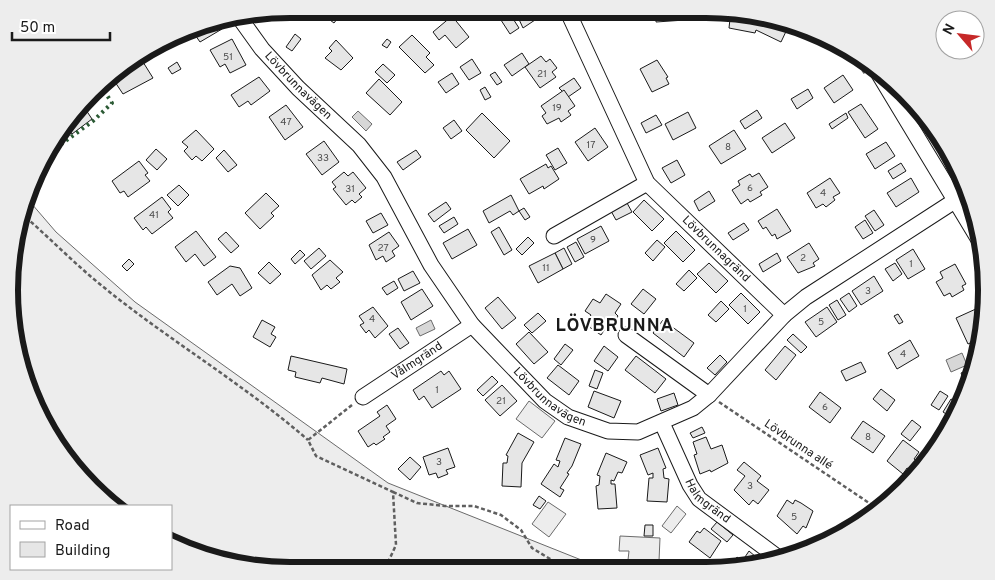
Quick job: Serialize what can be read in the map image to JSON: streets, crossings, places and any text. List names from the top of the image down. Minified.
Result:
{"streets":{"street":["Lövbrunnavägen","Lövbrunnagränd","Vålmgränd","Halmgränd"],"path":["Lövbrunna allé"]},"crossings":[["Lövbrunnavägen","Lövbrunnagränd"],["Lövbrunnavägen","Vålmgränd"],["Lövbrunnavägen","Lövbrunna allé"],["Lövbrunnavägen","Halmgränd"]],"districts":["LÖVBRUNNA"],"house_numbers":["51","21","19","47","17","8","33","6","31","4","41","9","27","2","1","11","3","1","4","5","4","1","21","6","8","3","3","5"],"legend":["Road","Building"],"scale_bar":"50 m","north":"top left"}
